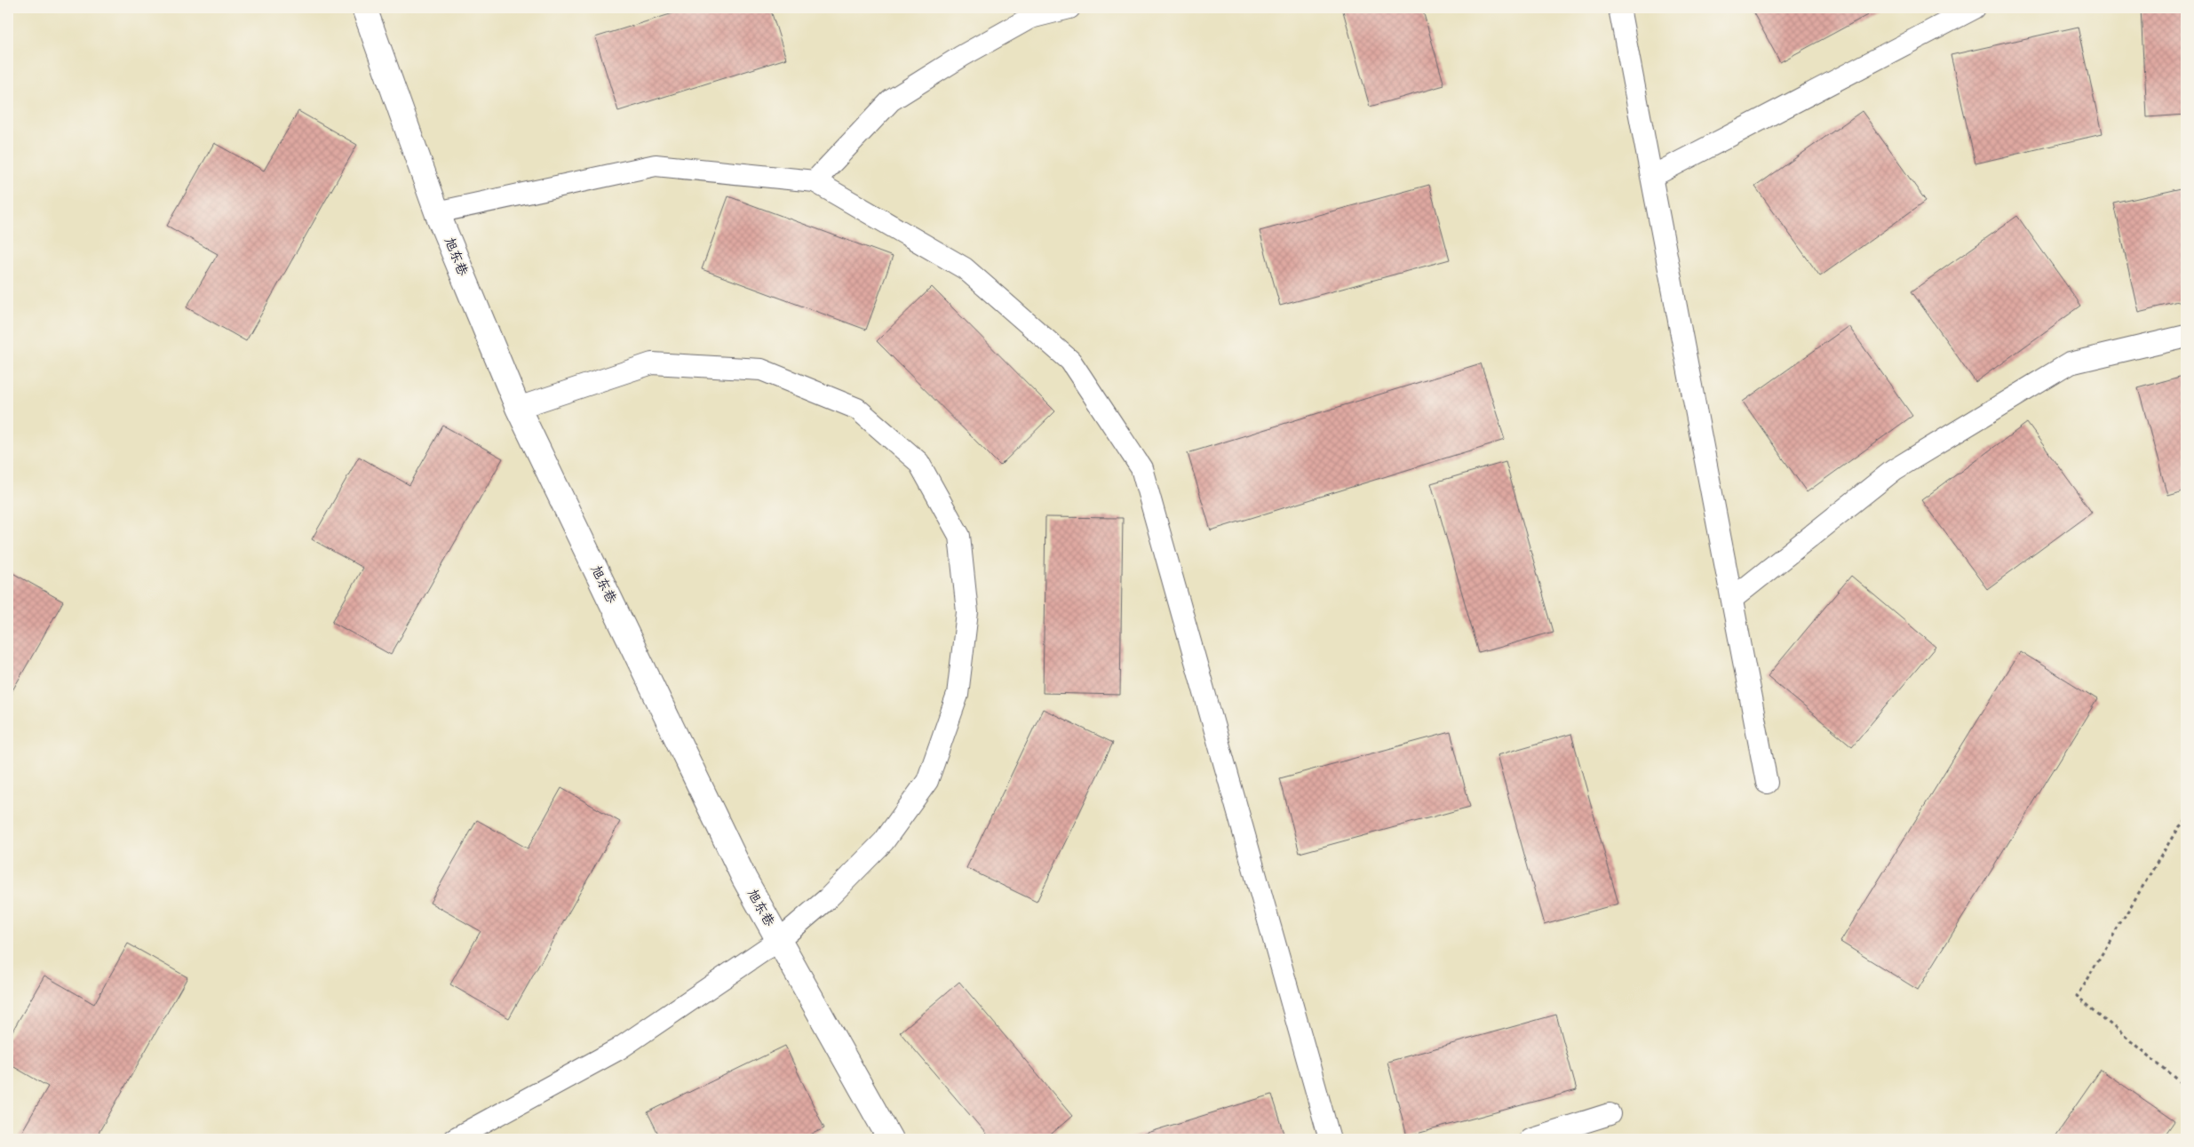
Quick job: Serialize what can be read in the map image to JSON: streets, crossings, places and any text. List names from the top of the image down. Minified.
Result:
{"streets":{"street":["旭东巷"]}}
